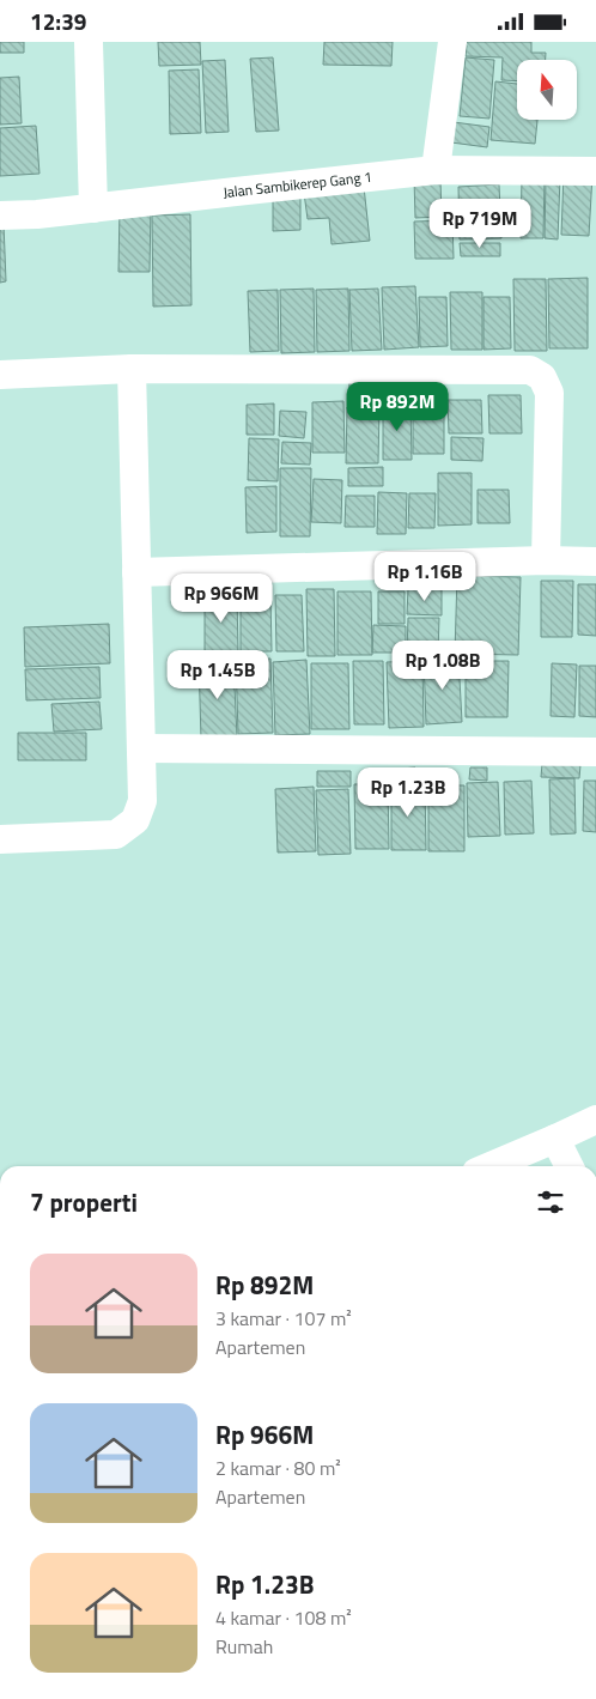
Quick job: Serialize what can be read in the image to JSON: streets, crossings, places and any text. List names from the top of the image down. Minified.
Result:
{"streets":{"street":["Jalan Sambikerep Gang 1"]},"north":"top","page":{"status":"12:39","price":["Rp 719M","Rp 892M","Rp 1.16B","Rp 966M","Rp 1.08B","Rp 1.45B","Rp 1.23B"],"heading":"7 properti","list":[{"name":"Rp 892M","note":"3 kamar · 107 m² · Apartemen"},{"name":"Rp 966M","note":"2 kamar · 80 m² · Apartemen"},{"name":"Rp 1.23B","note":"4 kamar · 108 m² · Rumah"}]}}
